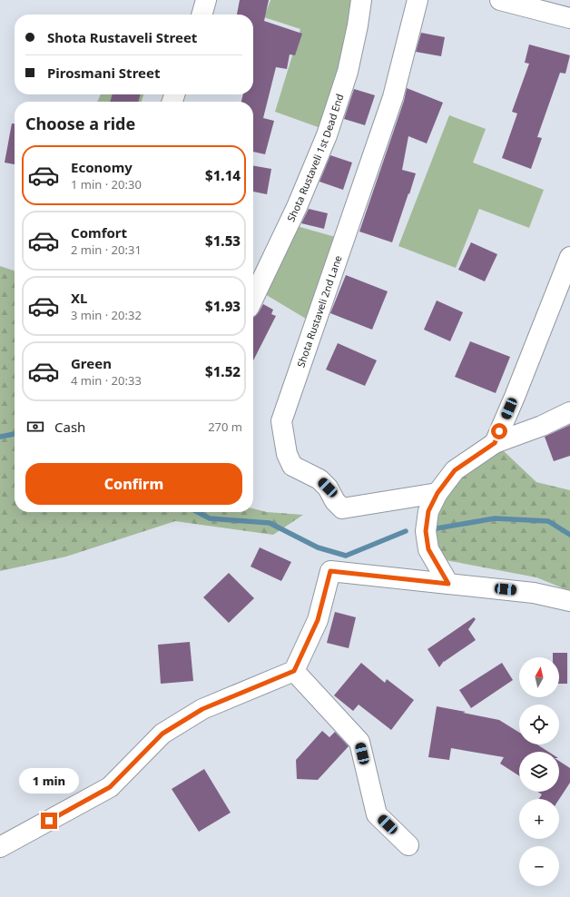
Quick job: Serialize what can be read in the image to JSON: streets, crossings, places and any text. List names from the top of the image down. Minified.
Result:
{"streets":{"street":["Shota Rustaveli 1st Dead End","Shota Rustaveli 2nd Lane"]},"north":"top","page":{"banner":["Shota Rustaveli Street","Pirosmani Street"],"heading":"Choose a ride","list":[{"name":"Economy","note":"1 min · 20:30","value":"$1.14"},{"name":"Comfort","note":"2 min · 20:31","value":"$1.53"},{"name":"XL","note":"3 min · 20:32","value":"$1.93"},{"name":"Green","note":"4 min · 20:33","value":"$1.52"}],"pay":["Cash","270 m"],"buttons":"Confirm","map_buttons":["+","−"],"bubble":"1 min"}}
